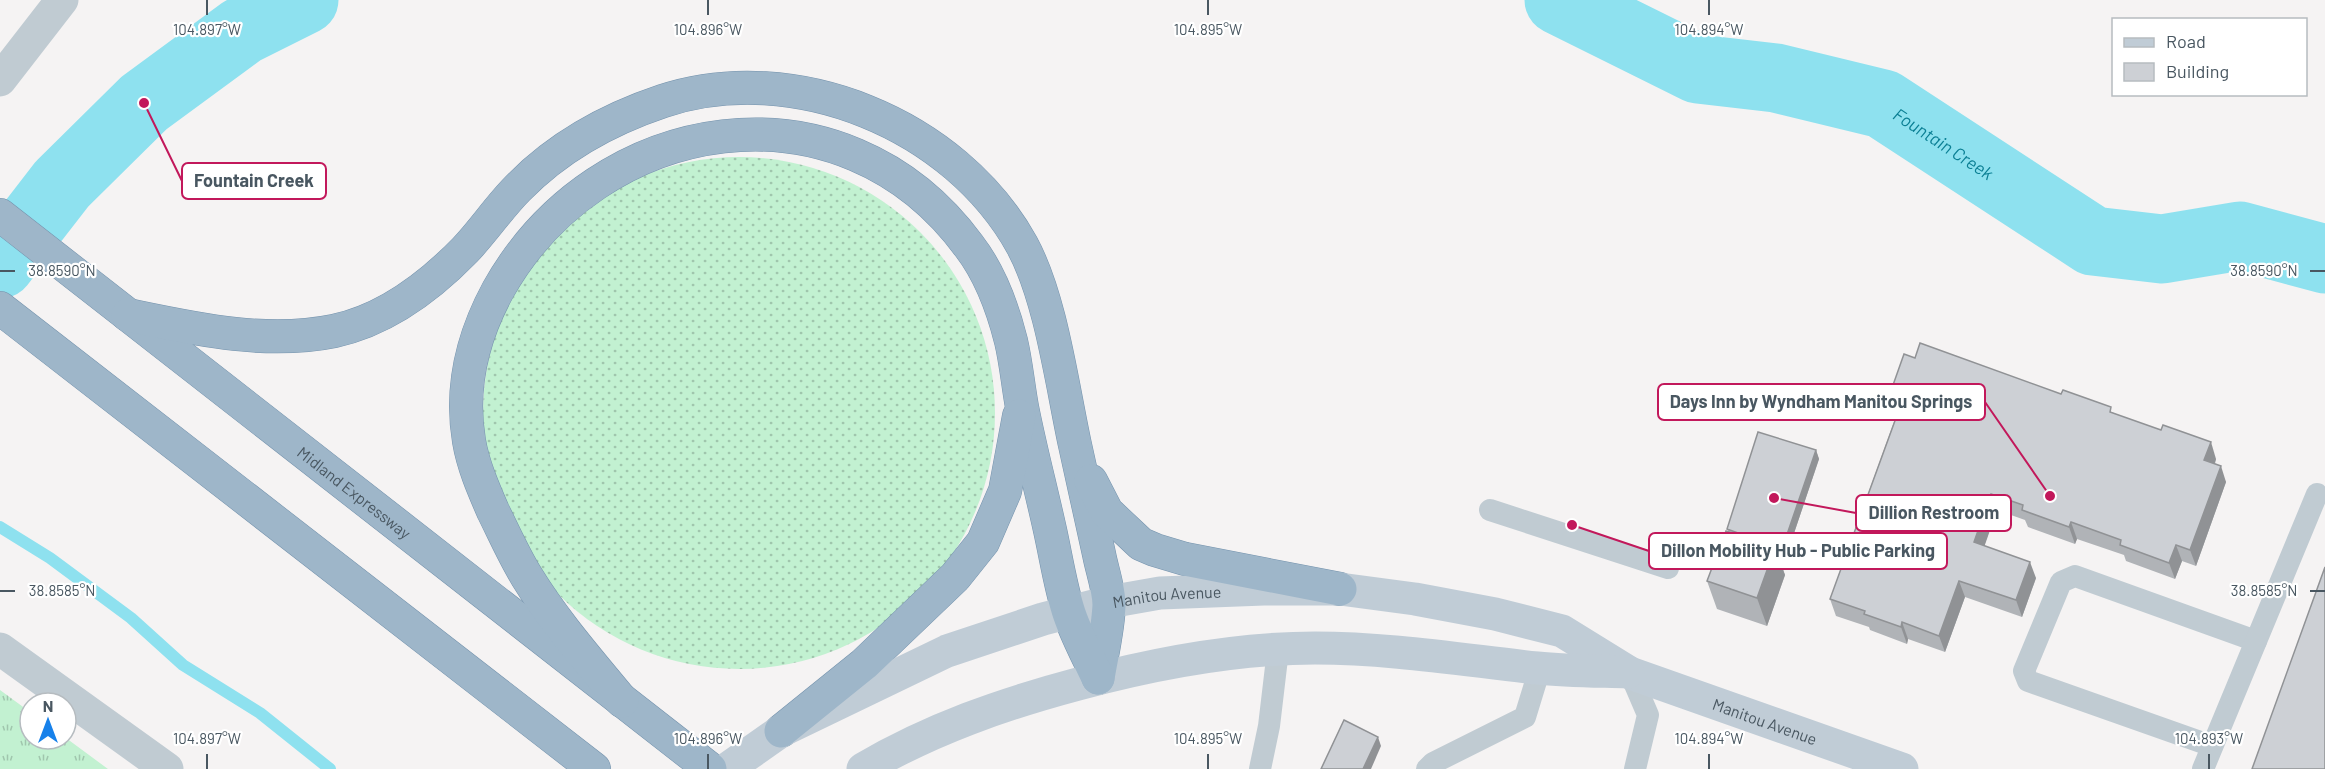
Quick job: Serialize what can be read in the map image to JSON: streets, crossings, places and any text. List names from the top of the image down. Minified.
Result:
{"streets":{"highway":["Midland Expressway"],"main road":["Manitou Avenue"]},"water":["Fountain Creek"],"places":["Fountain Creek","Days Inn by Wyndham Manitou Springs","Dillion Restroom","Dillon Mobility Hub - Public Parking"],"legend":["Road","Building"],"north":"top","coordinates":["104.897°W","104.896°W","104.895°W","104.894°W","38.8590°N","38.8585°N","104.893°W"]}
